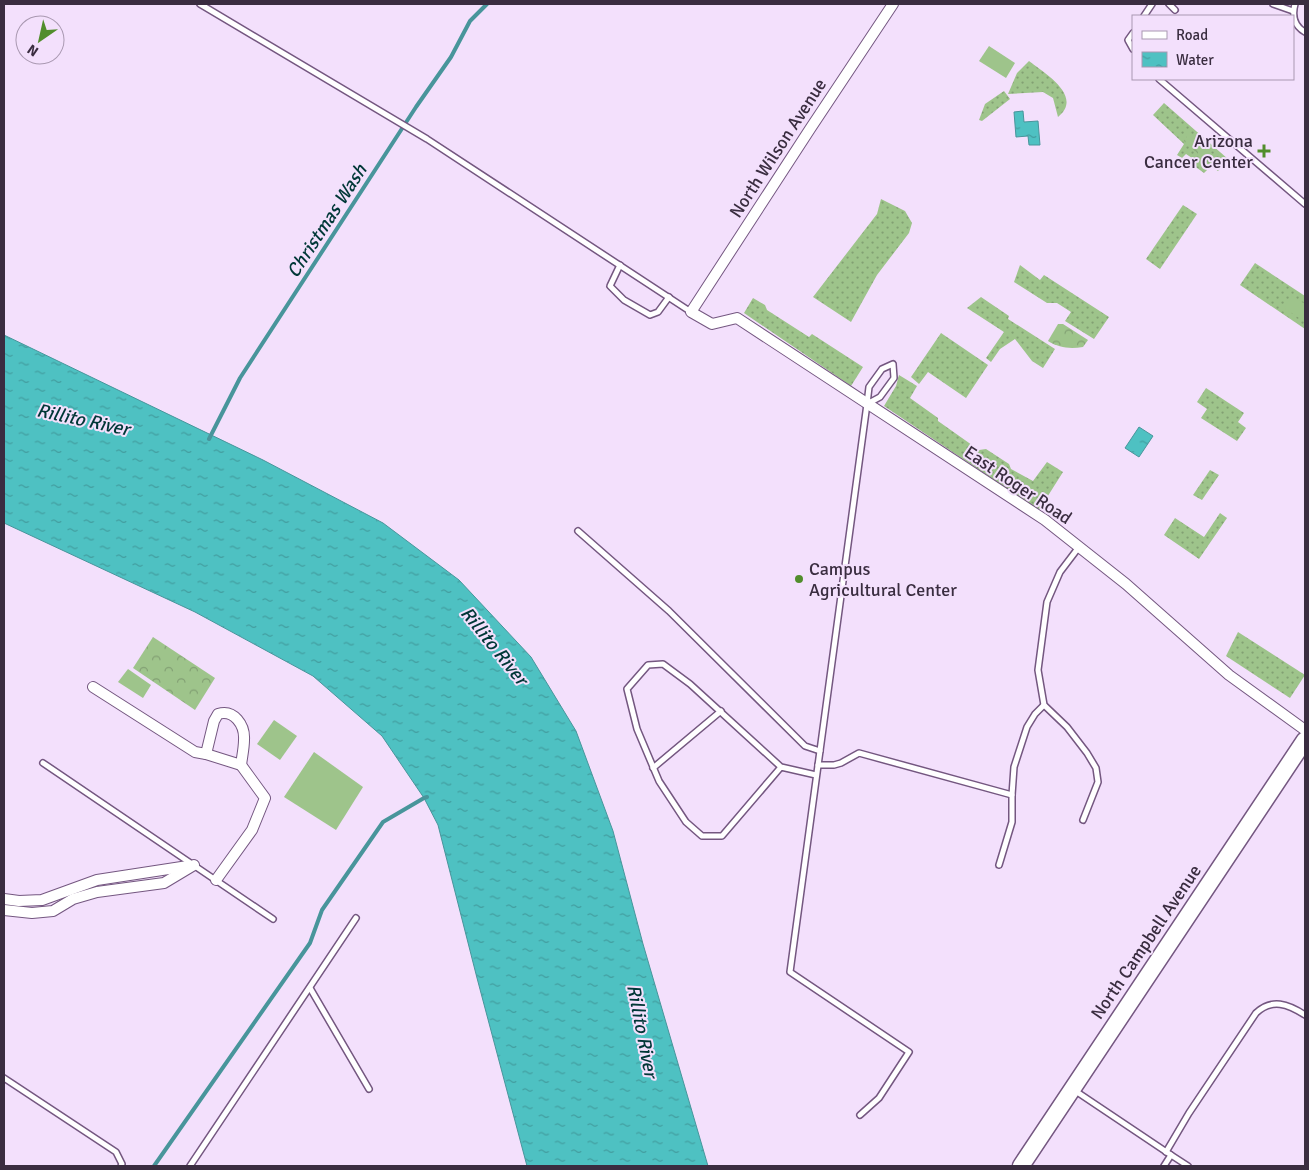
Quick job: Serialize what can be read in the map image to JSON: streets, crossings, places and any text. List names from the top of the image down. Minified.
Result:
{"streets":{"main road":["North Campbell Avenue"],"street":["North Wilson Avenue","East Roger Road"]},"crossings":[["North Wilson Avenue","East Roger Road"]],"water":["Christmas Wash","Rillito River"],"places":{"health":["Arizona Cancer Center"],"other":["Campus Agricultural Center"]},"legend":["Road","Water"],"north":"bottom left"}
